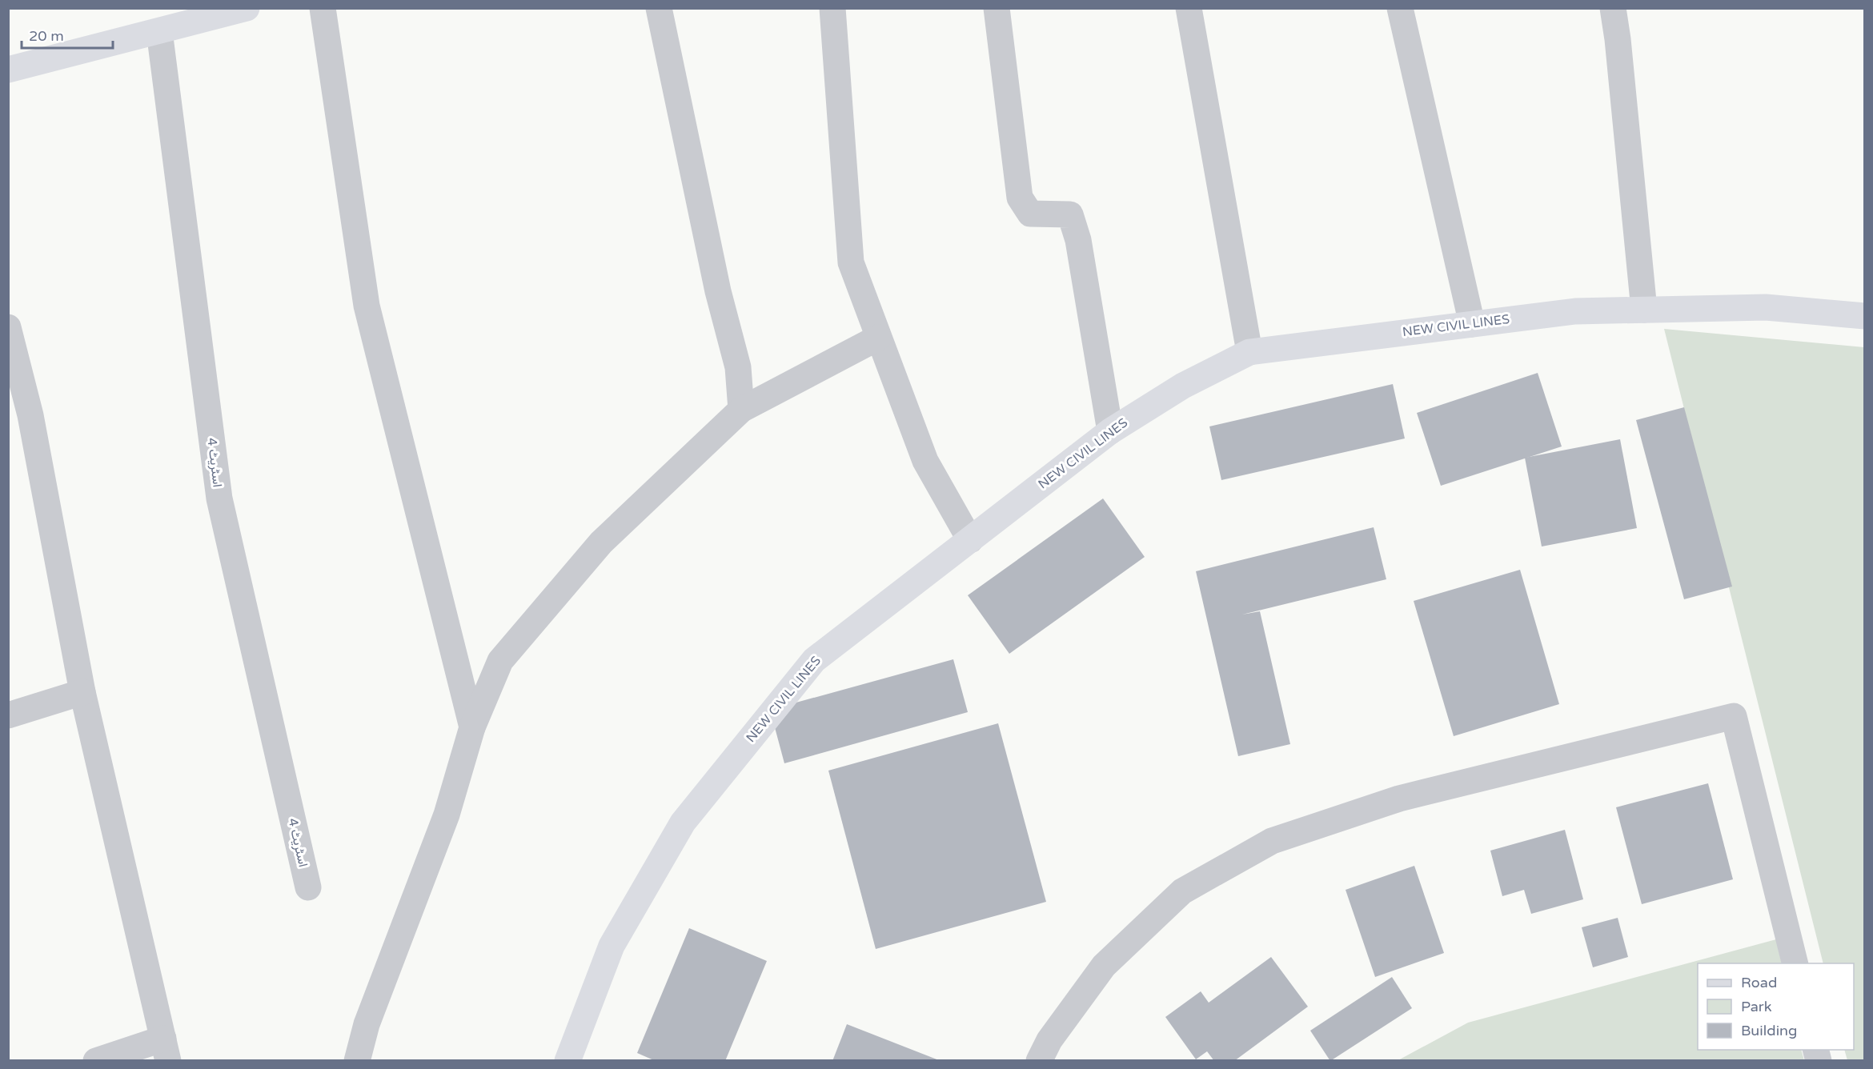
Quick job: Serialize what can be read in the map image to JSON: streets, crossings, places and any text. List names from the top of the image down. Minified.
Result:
{"streets":{"street":["NEW CIVIL LINES","اسٹریٹ 4"]},"legend":["Road","Park","Building"],"scale_bar":"20 m"}
